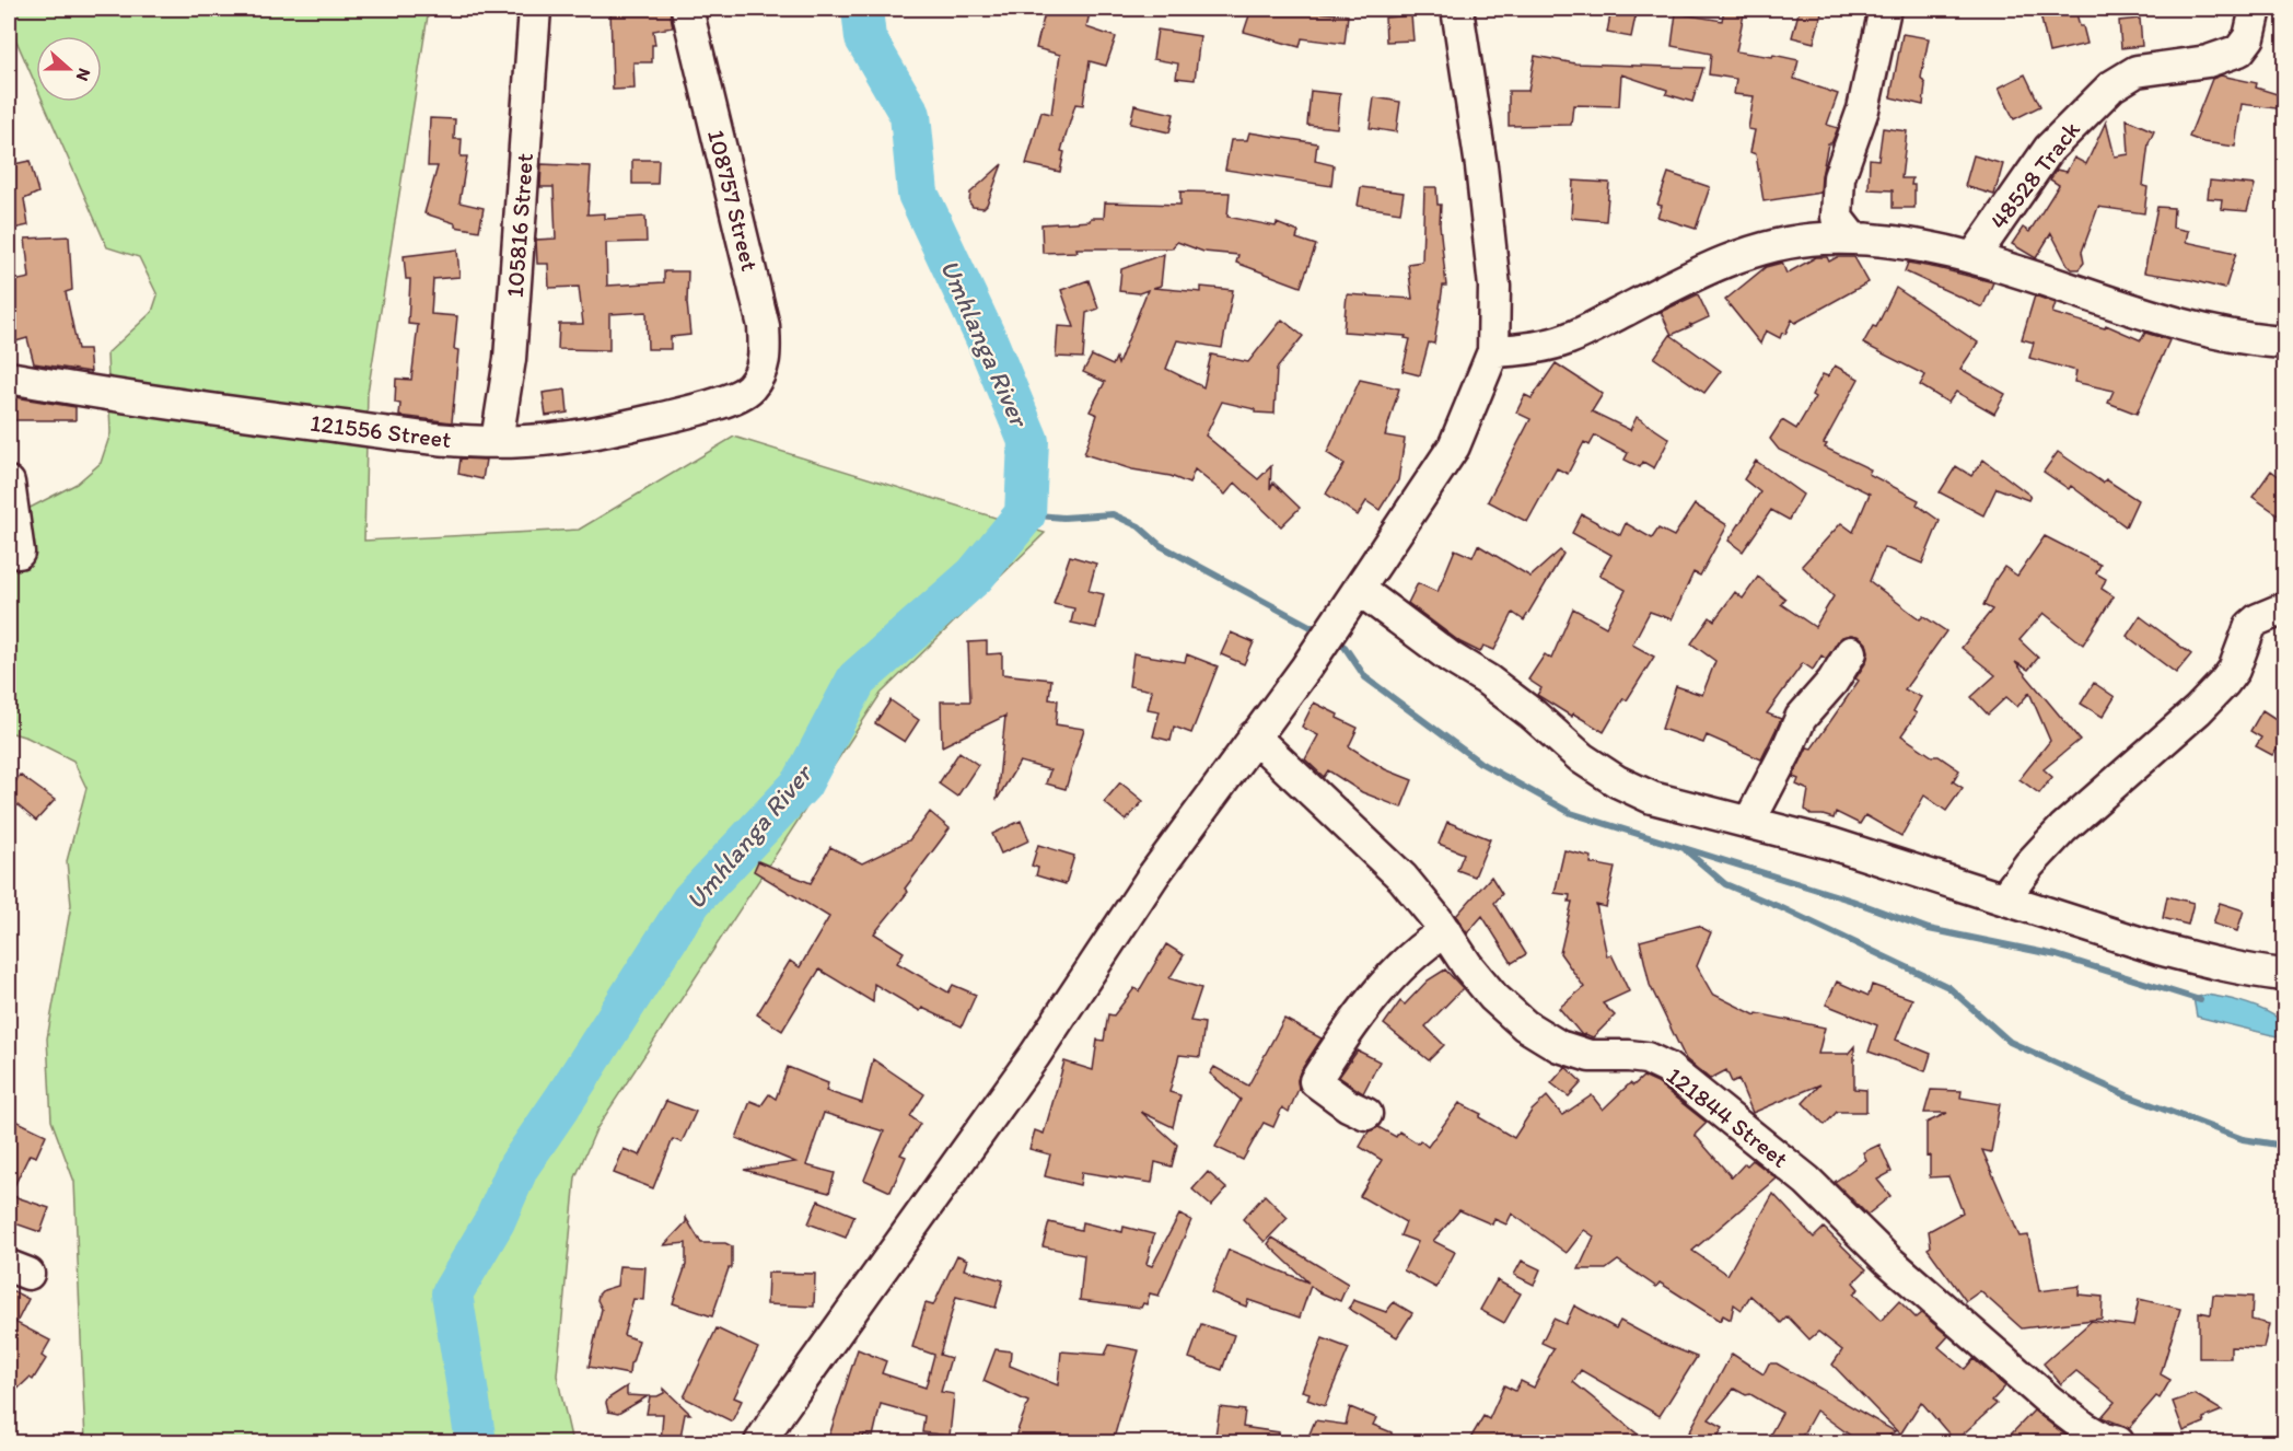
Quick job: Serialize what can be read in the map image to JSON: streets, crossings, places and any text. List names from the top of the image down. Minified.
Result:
{"streets":{"street":["48528 Track","108757 Street","105816 Street","121556 Street","121844 Street"]},"crossings":[["108757 Street","121556 Street"],["105816 Street","121556 Street"]],"water":["Umhlanga River"],"north":"right"}
